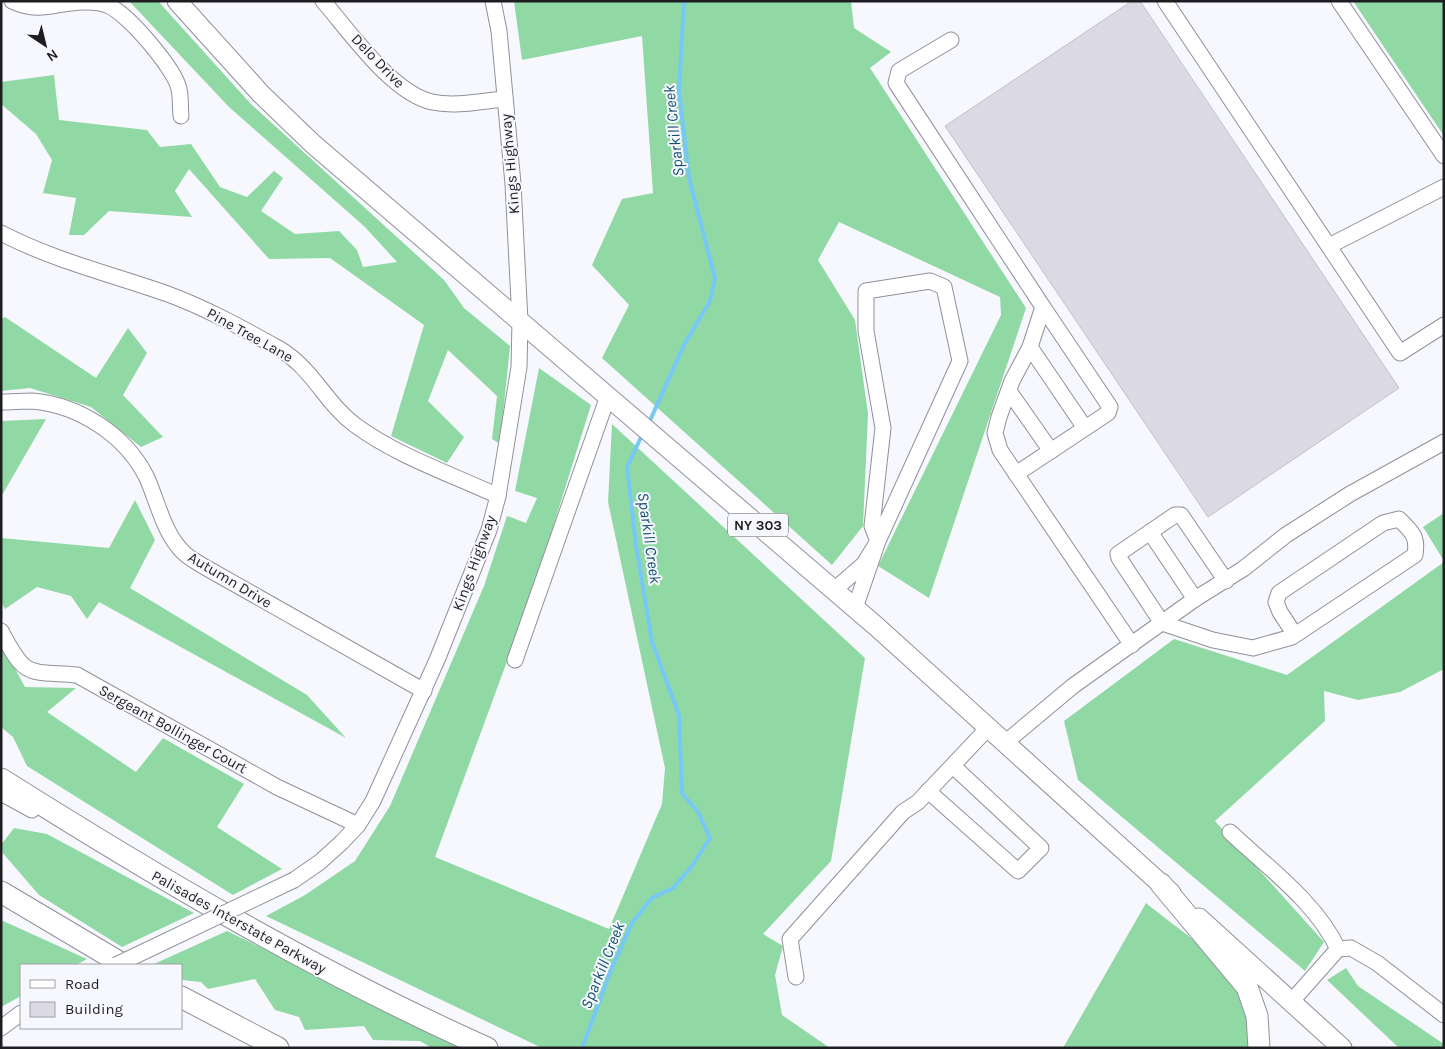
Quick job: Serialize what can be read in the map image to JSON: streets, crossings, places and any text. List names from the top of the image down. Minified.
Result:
{"streets":{"highway":["Palisades Interstate Parkway"],"main road":["NY 303"],"street":["Delo Drive","Kings Highway","Pine Tree Lane","Autumn Drive","Sergeant Bollinger Court"]},"crossings":[["Delo Drive","Kings Highway"],["Kings Highway","Pine Tree Lane"],["Kings Highway","NY 303"],["Kings Highway","Autumn Drive"],["Kings Highway","Sergeant Bollinger Court"]],"water":["Sparkill Creek"],"legend":["Road","Building"],"north":"bottom right"}
